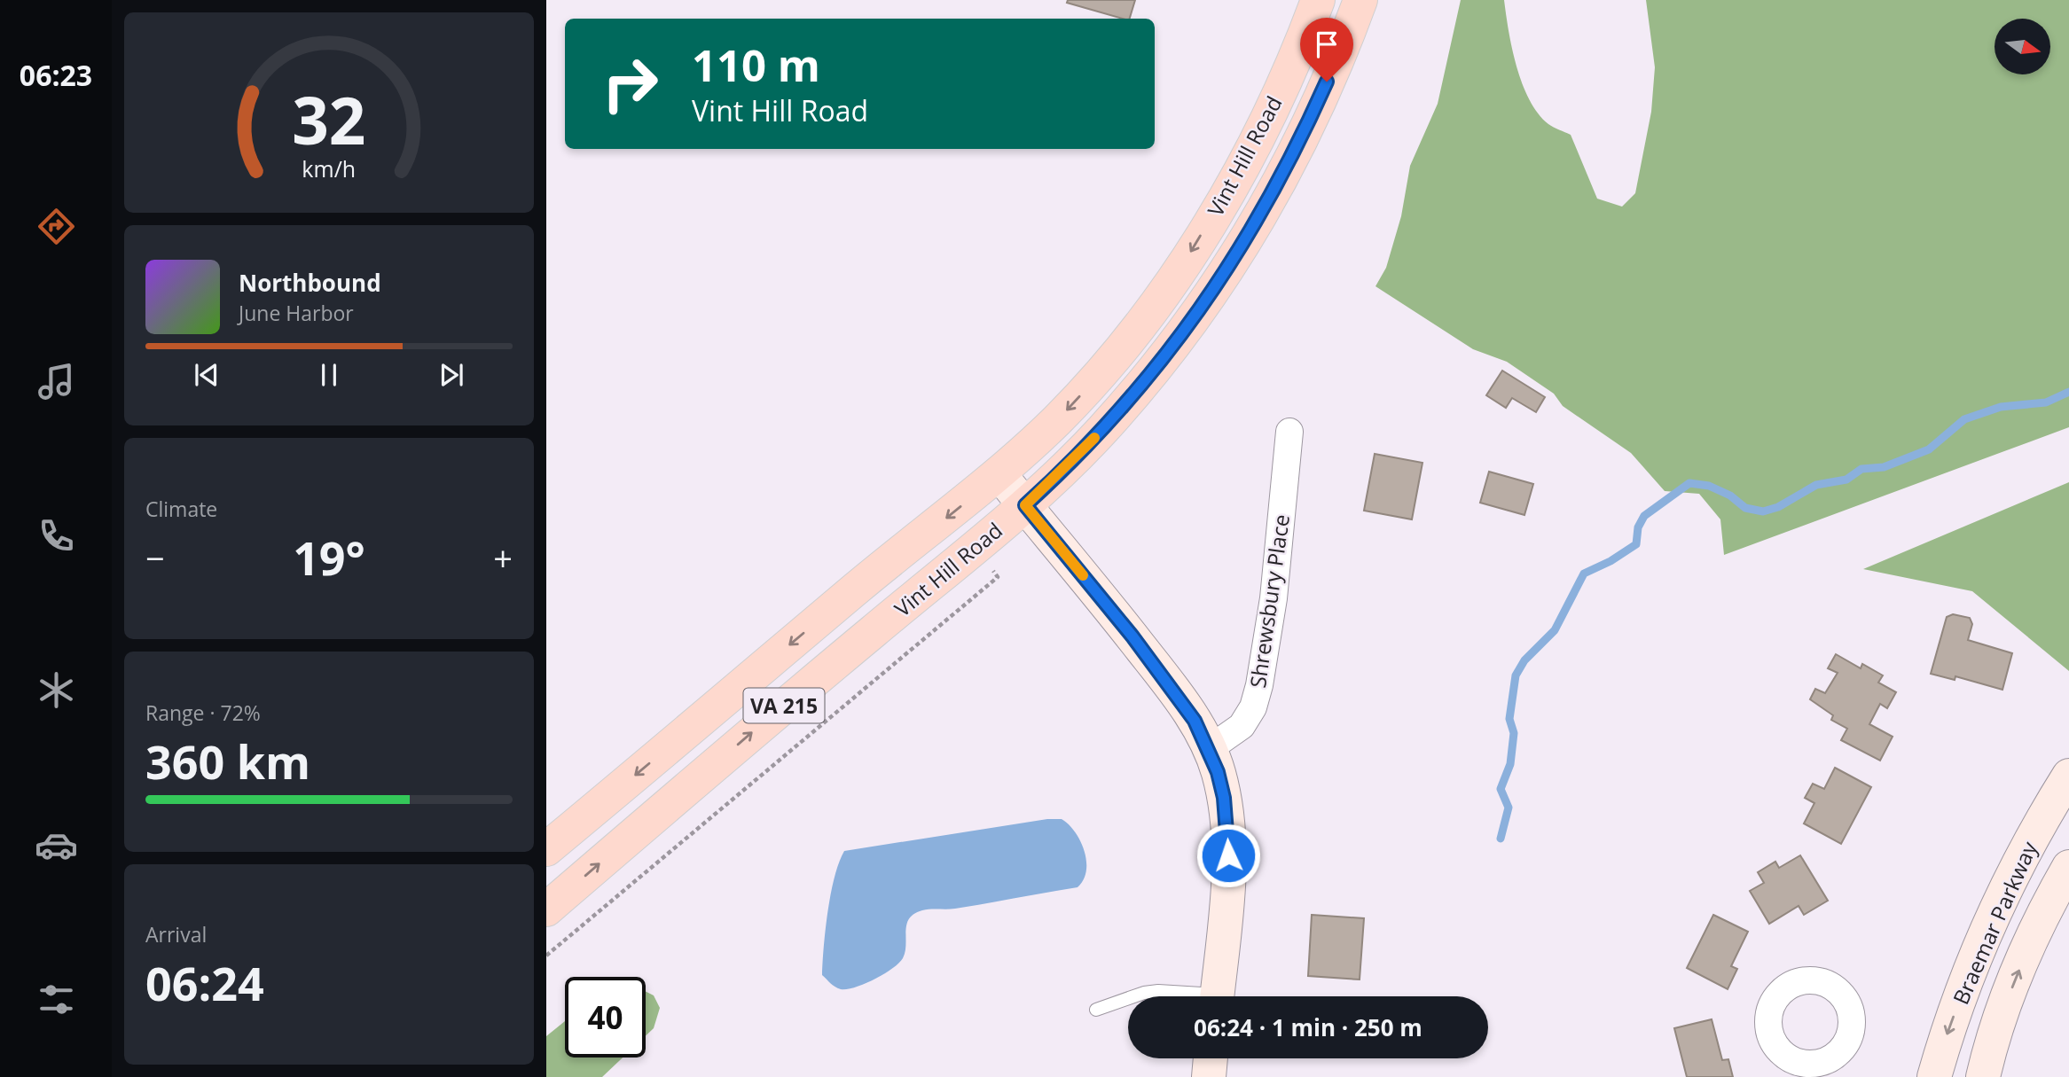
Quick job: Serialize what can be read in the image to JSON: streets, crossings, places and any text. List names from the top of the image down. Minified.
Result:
{"streets":{"main road":["Vint Hill Road","VA 215"],"street":["Shrewsbury Place","Braemar Parkway"]},"north":"right","page":{"tabs":"06:23","turn":["110 m","Vint Hill Road"],"song":["Northbound","June Harbor"],"tile":["Climate",["Range · 72%","360 km"],["Arrival","06:24"]],"heat":["−","19°","+"],"limit":"40","trip":"06:24 · 1 min · 250 m","gauge":["32","km/h"]}}
